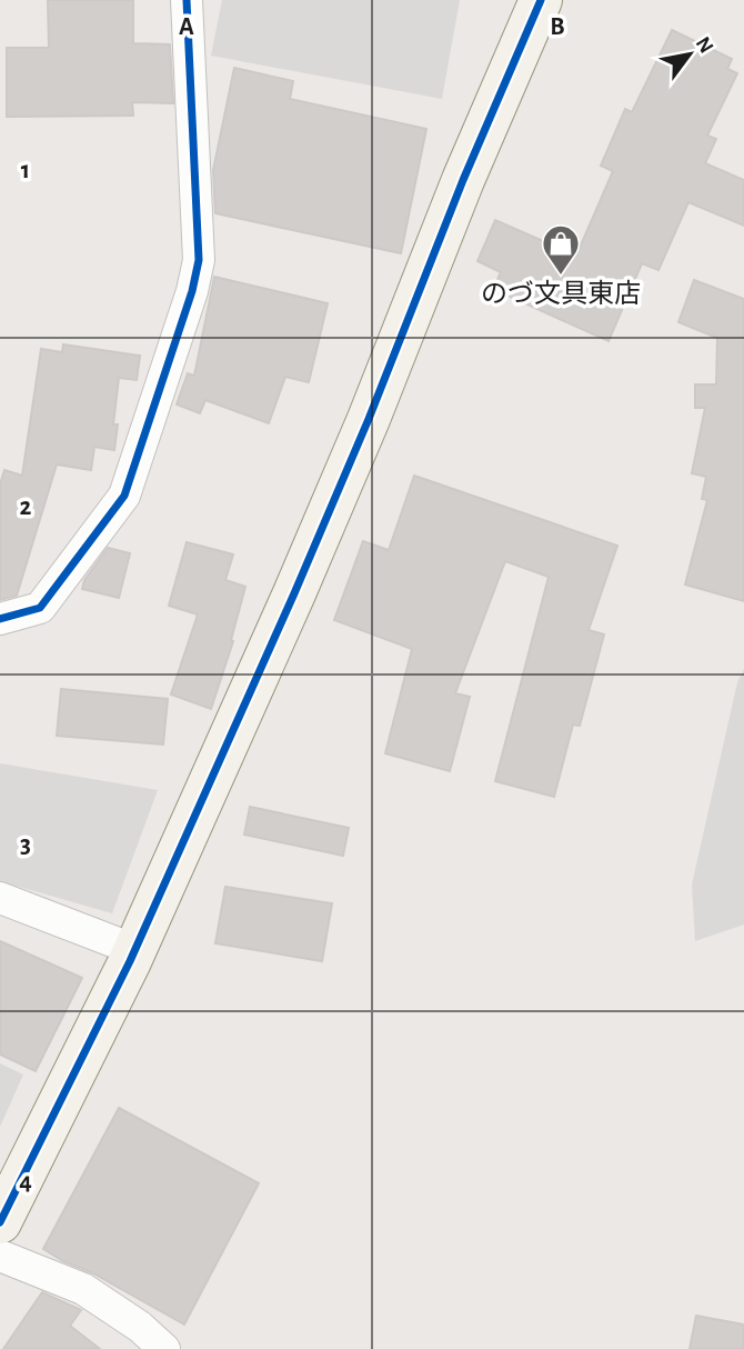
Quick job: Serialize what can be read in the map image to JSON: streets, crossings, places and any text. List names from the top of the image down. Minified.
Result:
{"places":{"shop":["のづ文具東店"]},"north":"top right","grid":{"columns":["A","B"],"rows":["1","2","3","4"]}}
